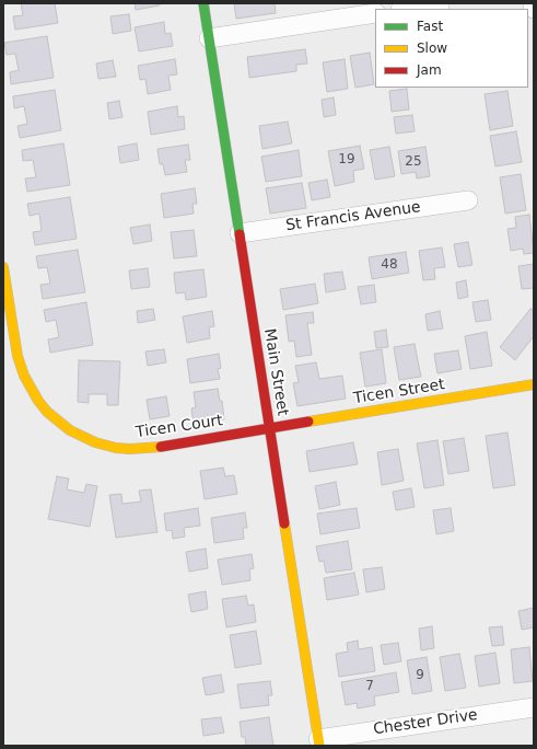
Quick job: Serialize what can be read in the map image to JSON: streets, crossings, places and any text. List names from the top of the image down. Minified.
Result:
{"streets":{"street":["St Francis Avenue","Main Street","Ticen Street","Ticen Court","Chester Drive"]},"crossings":[["St Francis Avenue","Main Street"],["Main Street","Ticen Street"],["Main Street","Ticen Court"],["Main Street","Chester Drive"],["Ticen Street","Ticen Court"]],"house_numbers":["19","25","48","9","7"],"legend":["Fast","Slow","Jam"]}
